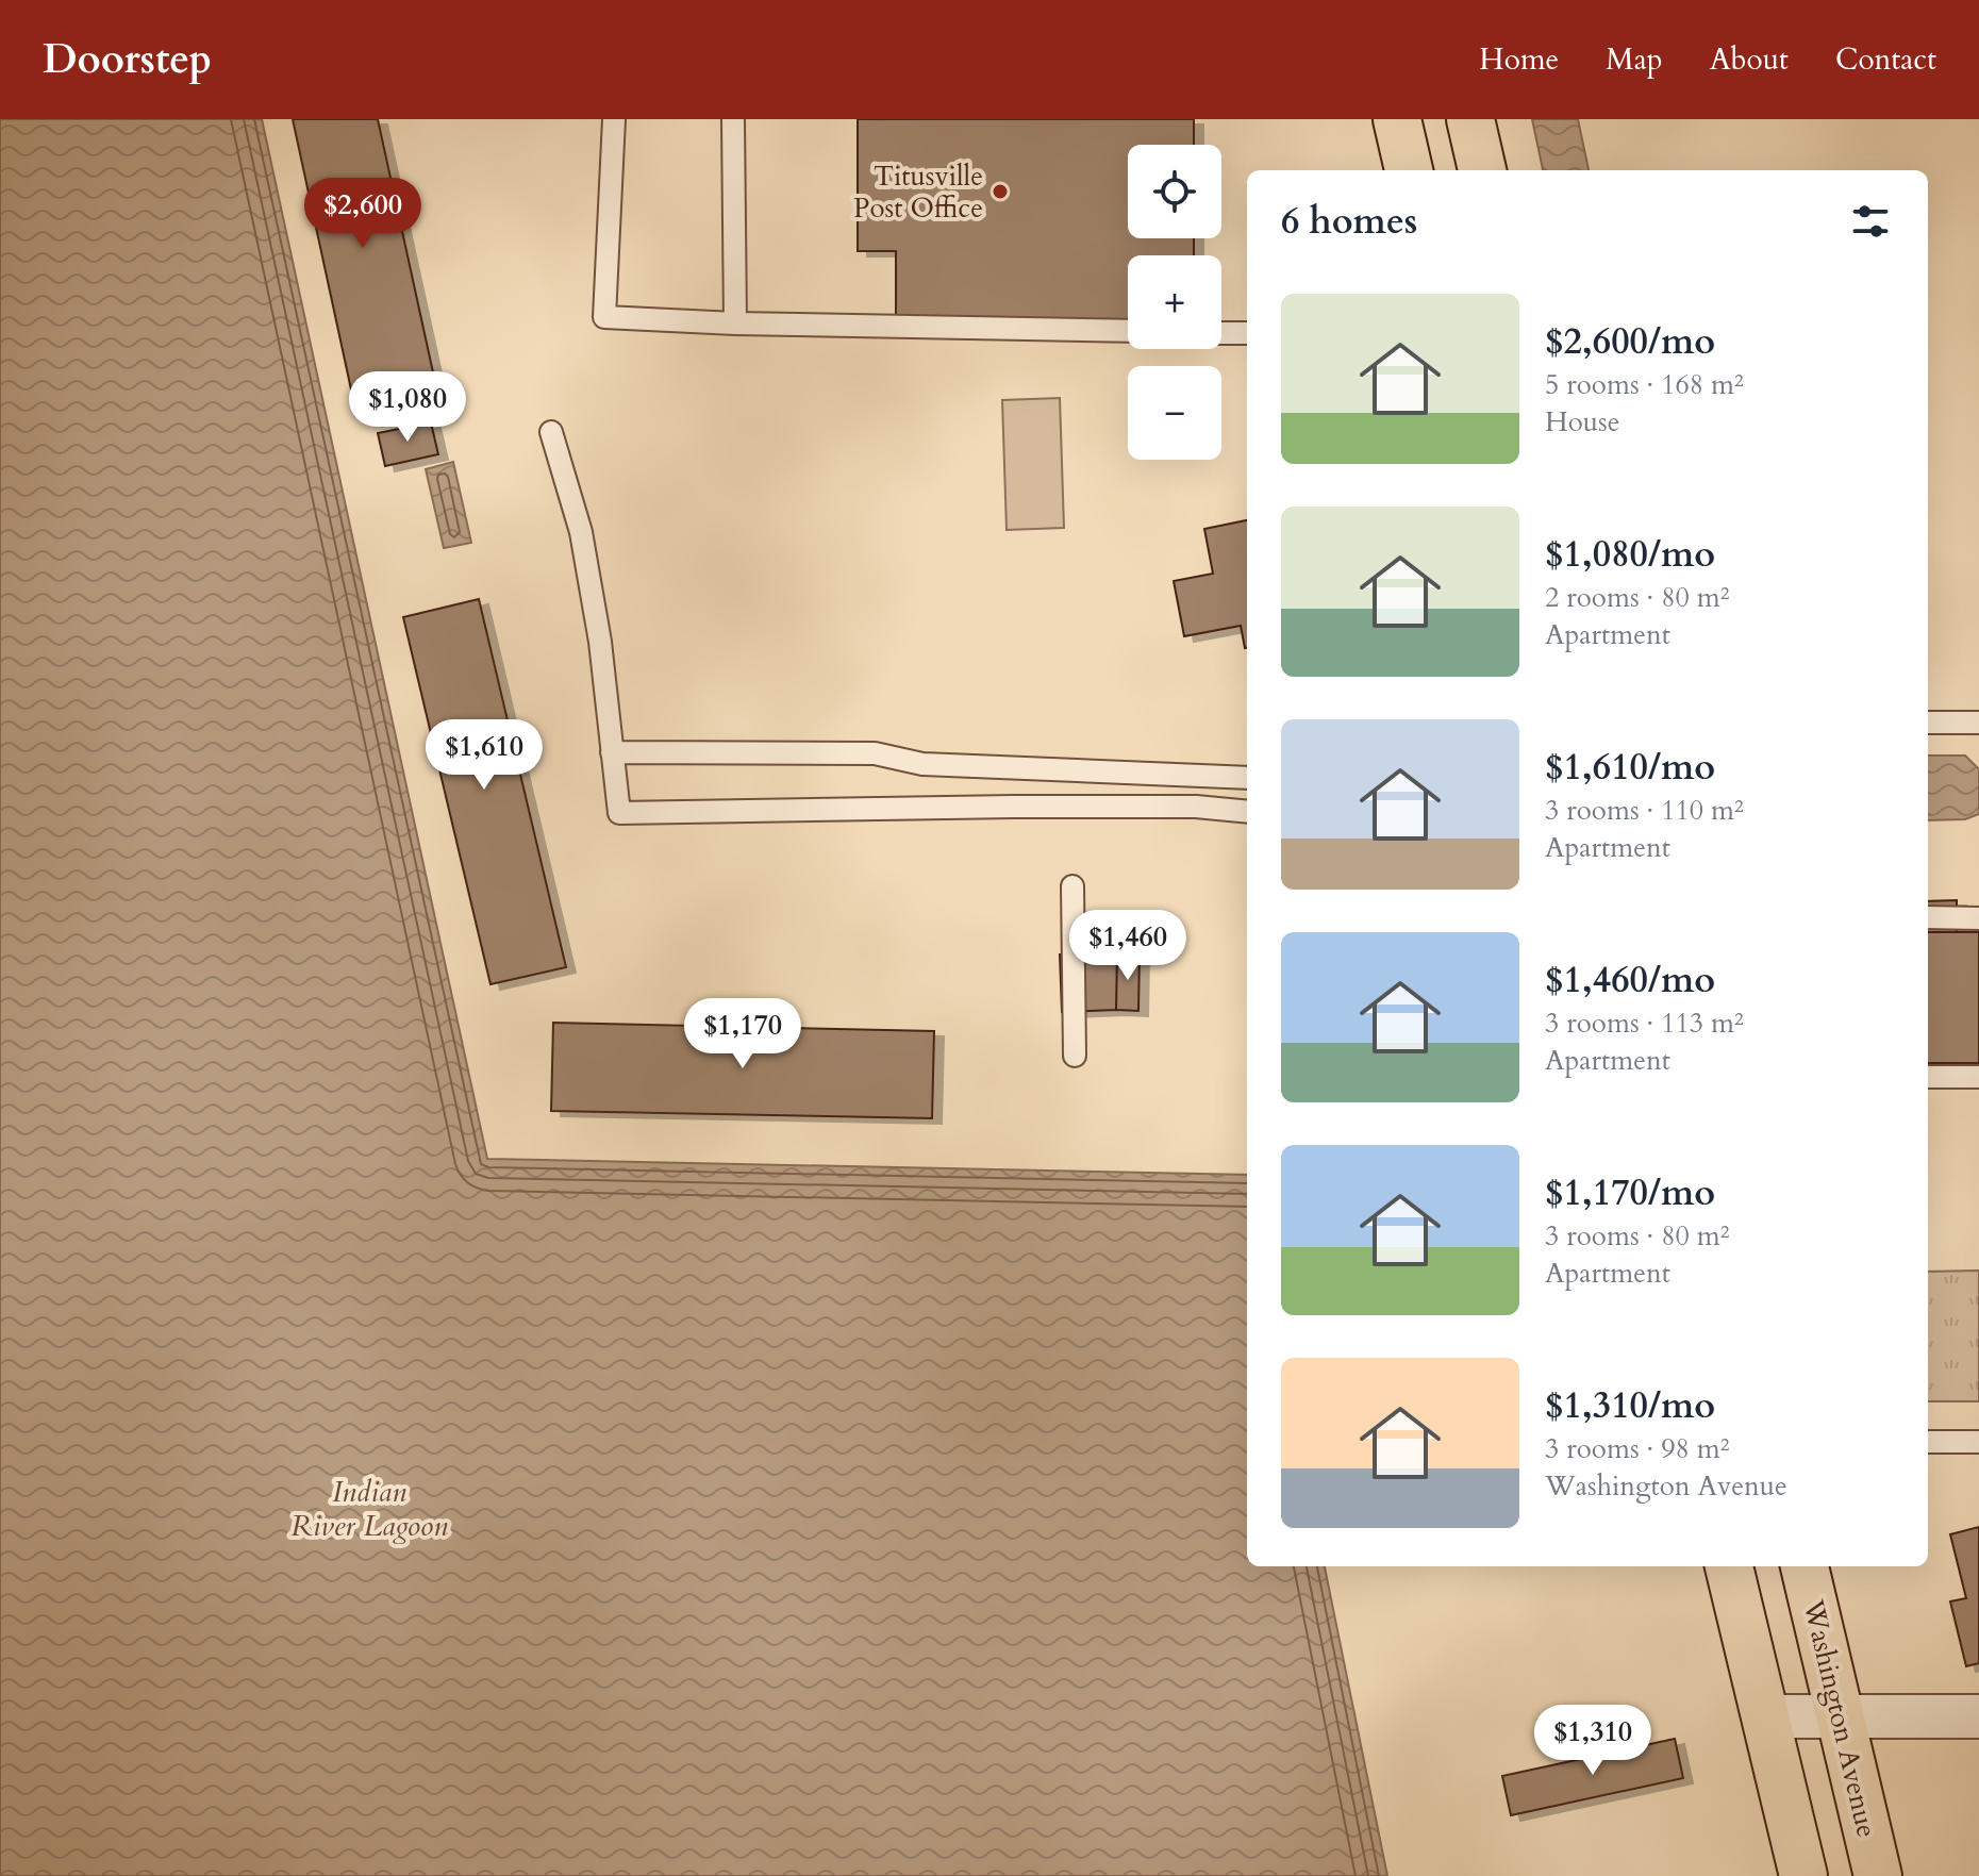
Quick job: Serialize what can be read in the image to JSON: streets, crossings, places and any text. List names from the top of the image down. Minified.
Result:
{"streets":{"main road":["Washington Avenue"]},"water":["Indian River Lagoon"],"places":["Titusville Post Office"],"page":{"header":"Doorstep","nav":["Home","Map","About","Contact"],"map_buttons":["+","−"],"heading":"6 homes","price":["$2,600","$1,080","$1,610","$1,460","$1,170","$1,310"],"list":[{"name":"$2,600/mo","note":"5 rooms · 168 m² · House"},{"name":"$1,080/mo","note":"2 rooms · 80 m² · Apartment"},{"name":"$1,610/mo","note":"3 rooms · 110 m² · Apartment"},{"name":"$1,460/mo","note":"3 rooms · 113 m² · Apartment"},{"name":"$1,170/mo","note":"3 rooms · 80 m² · Apartment"},{"name":"$1,310/mo","note":"3 rooms · 98 m² · Washington Avenue"}]}}
